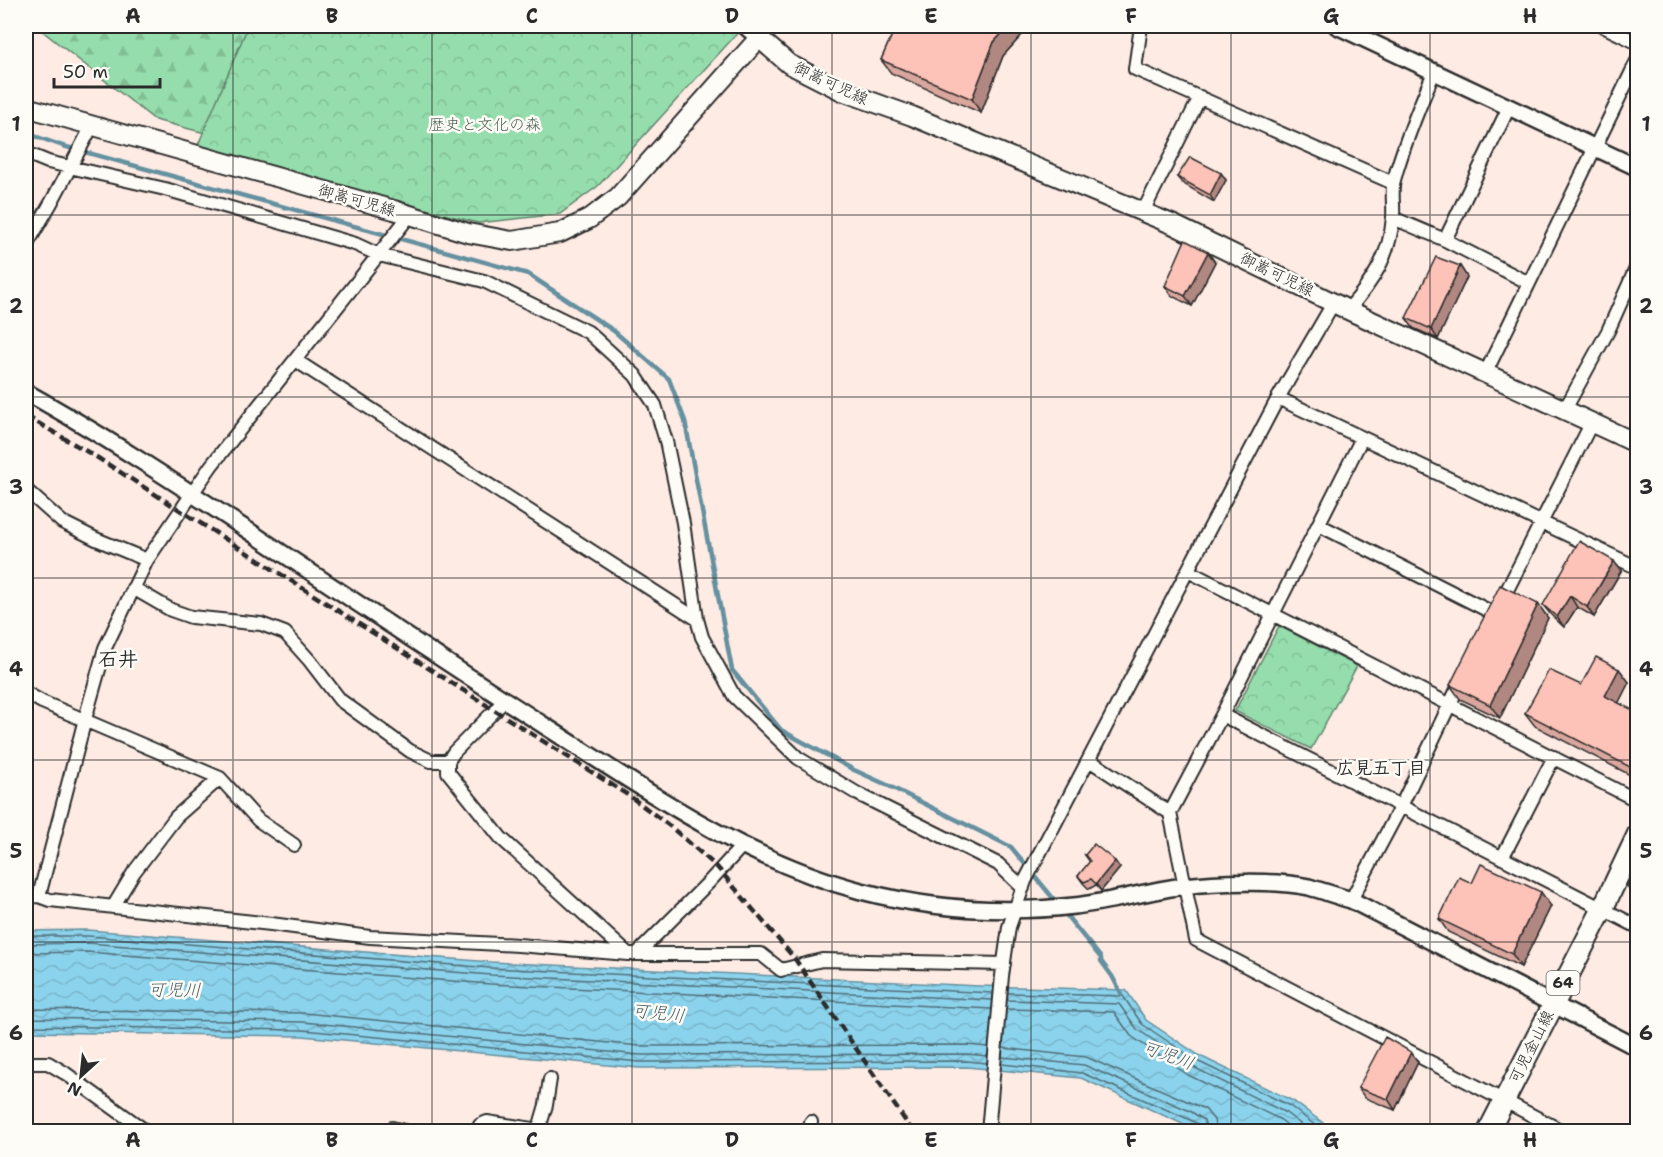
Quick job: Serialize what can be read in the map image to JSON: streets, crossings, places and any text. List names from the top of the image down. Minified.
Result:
{"streets":{"main road":["御嵩可児線","64","可児金山線"]},"districts":["石井","広見五丁目"],"water":["可児川"],"parks":["歴史と文化の森"],"scale_bar":"50 m","north":"bottom left","grid":{"columns":["A","B","C","D","E","F","G","H"],"rows":["1","2","3","4","5","6"]}}
